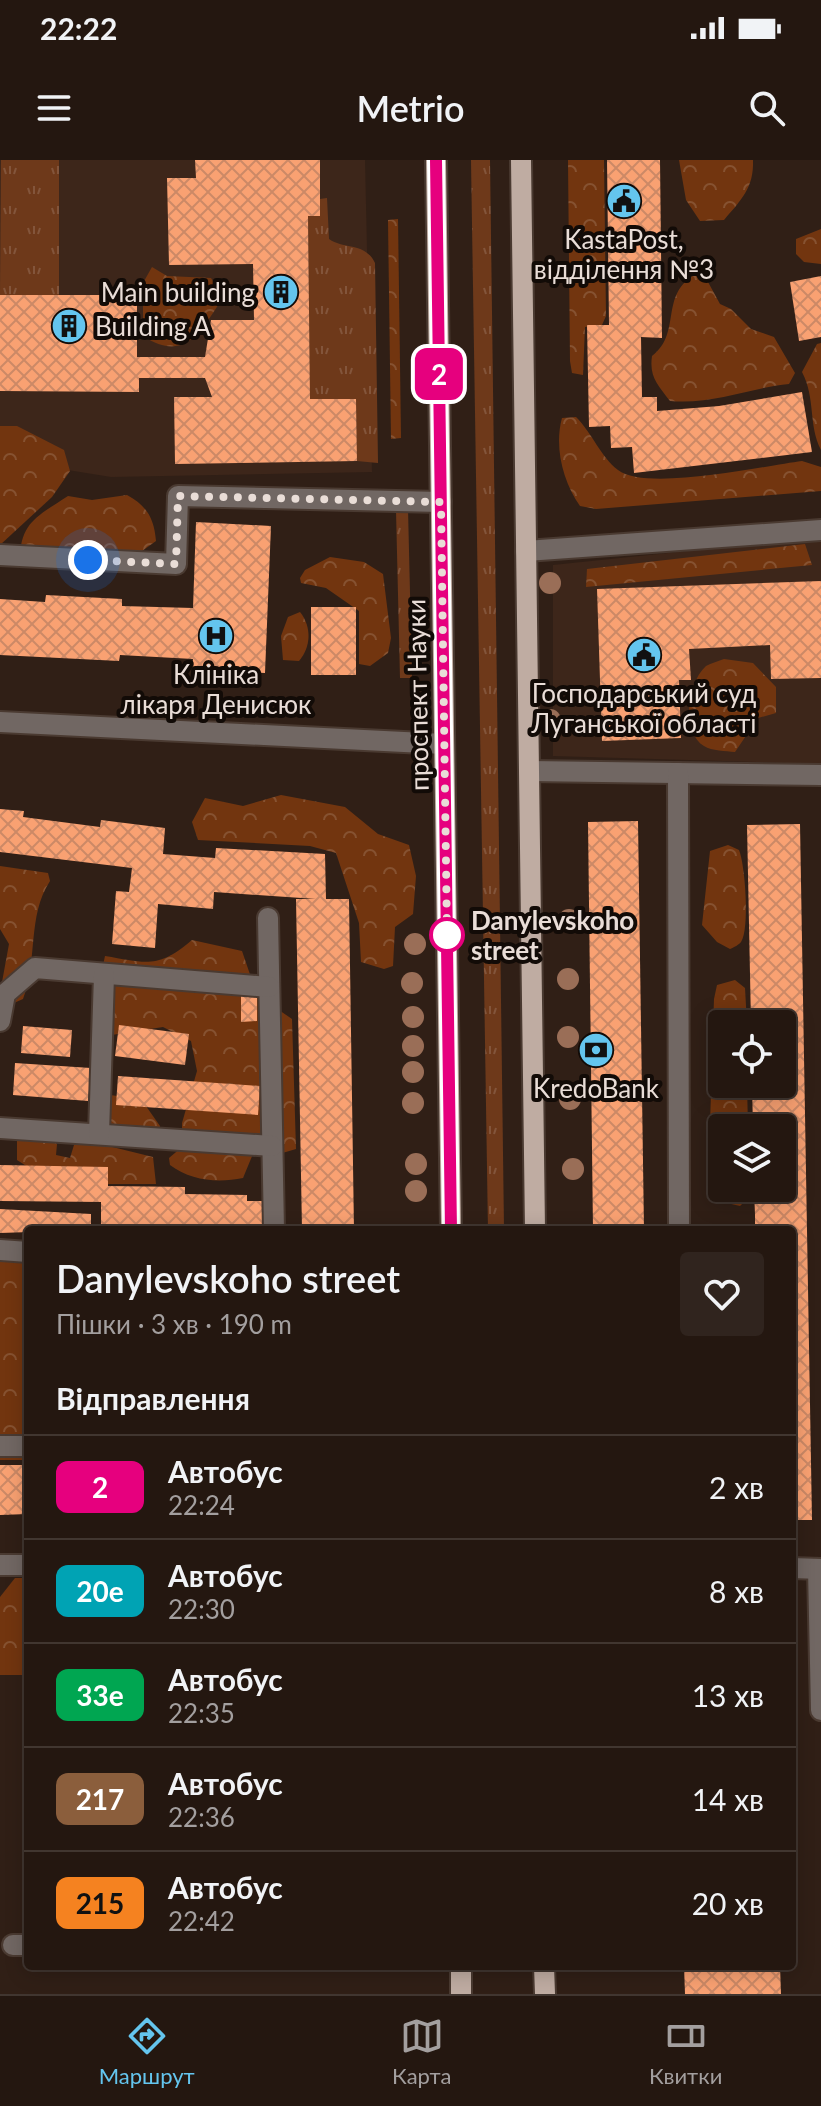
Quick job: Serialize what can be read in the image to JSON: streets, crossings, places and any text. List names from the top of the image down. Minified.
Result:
{"streets":{"main road":["проспект Науки"]},"places":{"public building":["KastaPost, відділення №3","Господарський суд Луганської області"],"building":["Main building","Building A"],"hospital":["Клініка лікаря Денисюк"],"other":["Danylevskoho street"],"bank":["KredoBank"]},"lines":["bus line 2"],"page":{"status":"22:22","header":"Metrio","on_map":"2","heading":[["Danylevskoho street","Пішки · 3 хв · 190 m"],"Відправлення"],"list":[{"mark":"2","name":"Автобус","note":"22:24","value":"2 хв"},{"mark":"20е","name":"Автобус","note":"22:30","value":"8 хв"},{"mark":"33е","name":"Автобус","note":"22:35","value":"13 хв"},{"mark":"217","name":"Автобус","note":"22:36","value":"14 хв"},{"mark":"215","name":"Автобус","note":"22:42","value":"20 хв"}],"tabs":["Маршрут","Карта","Квитки"]}}
